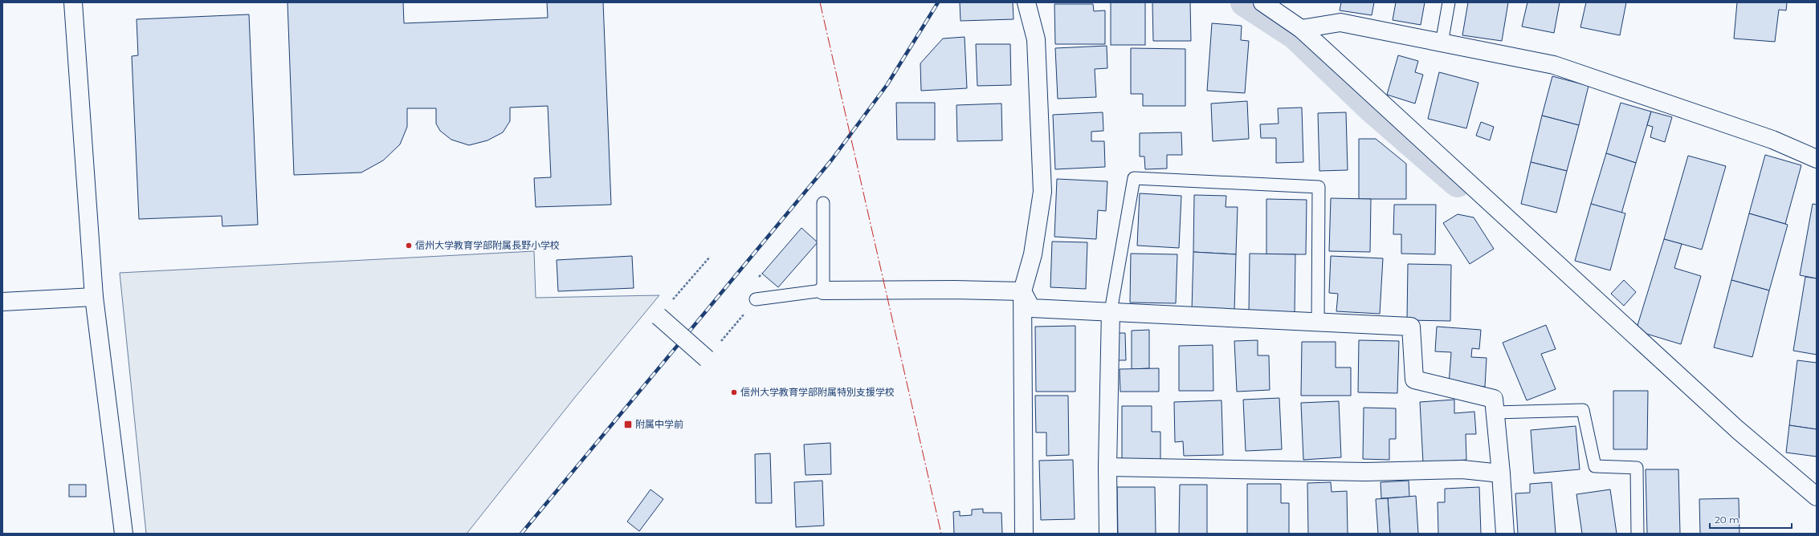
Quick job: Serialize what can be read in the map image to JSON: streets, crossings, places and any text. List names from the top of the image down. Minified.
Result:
{"places":{"other":["信州大学教育学部附属長野小学校","信州大学教育学部附属特別支援学校"],"transit":["附属中学前"]},"scale_bar":"20 m"}
